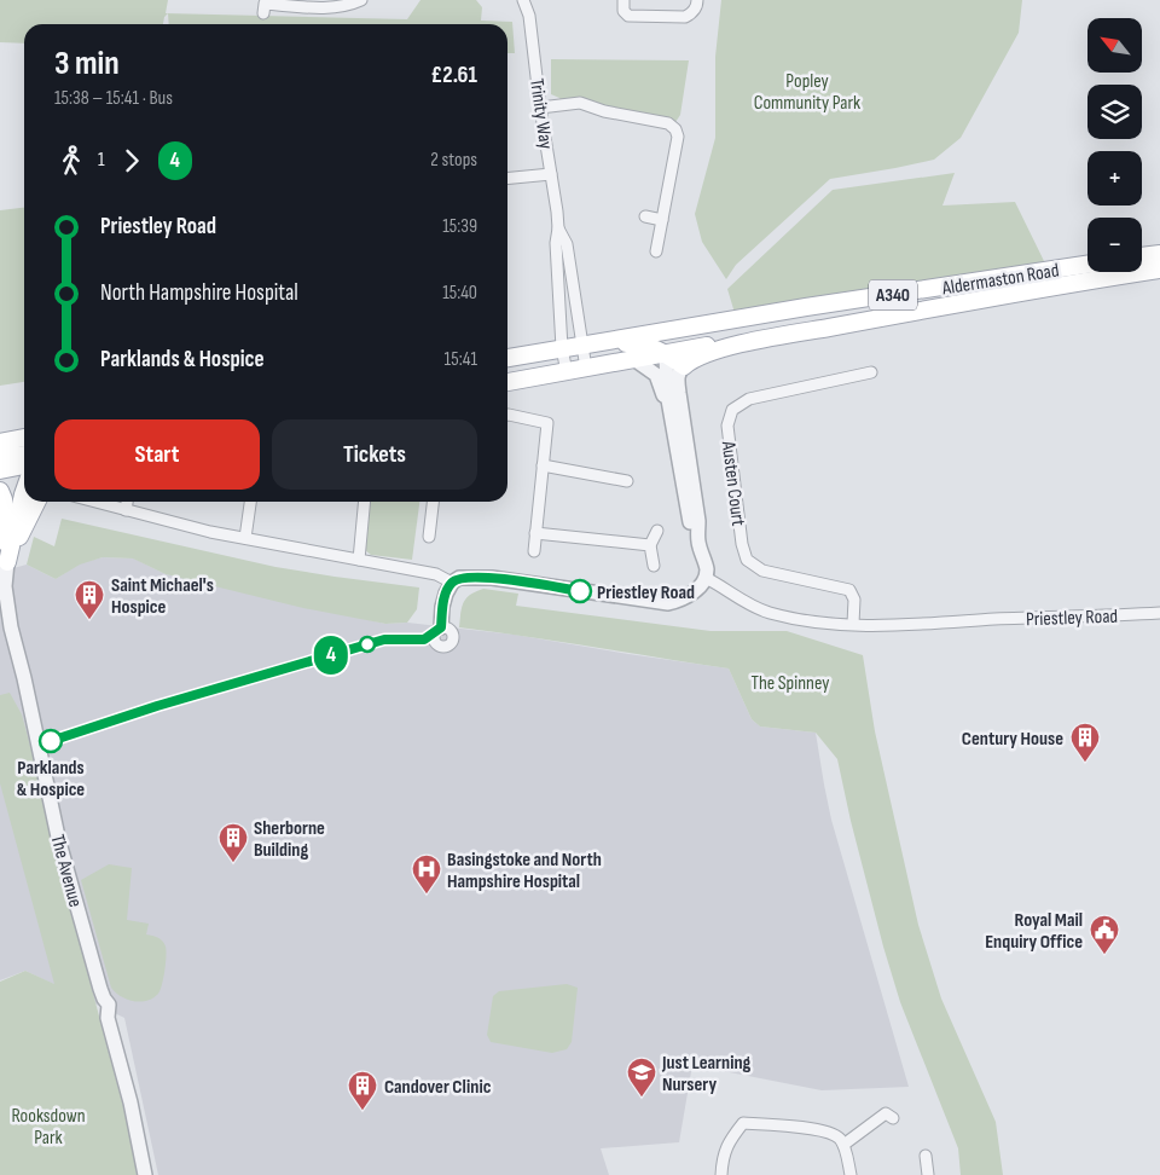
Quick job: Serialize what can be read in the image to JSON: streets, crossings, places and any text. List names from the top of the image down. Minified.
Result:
{"streets":{"main road":["Aldermaston Road","A340"],"street":["Trinity Way","Austen Court","Priestley Road","The Avenue"]},"crossings":[["Trinity Way","Aldermaston Road"],["Austen Court","Priestley Road"]],"parks":["Popley Community Park","The Spinney","Rooksdown Park"],"places":{"other":["Priestley Road","Parklands & Hospice"],"building":["Saint Michael's Hospice","Century House","Sherborne Building","Candover Clinic"],"hospital":["Basingstoke and North Hampshire Hospital"],"public building":["Royal Mail Enquiry Office"],"school or university":["Just Learning Nursery"]},"lines":["bus line 4"],"north":"top left","page":{"on_map":"4","map_buttons":["+","−"],"heading":["3 min","15:38 – 15:41 · Bus","£2.61"],"legs":["1","4","2 stops"],"list":[{"name":"Priestley Road","value":"15:39"},{"name":"North Hampshire Hospital","value":"15:40"},{"name":"Parklands & Hospice","value":"15:41"}],"buttons":["Start","Tickets"]}}
